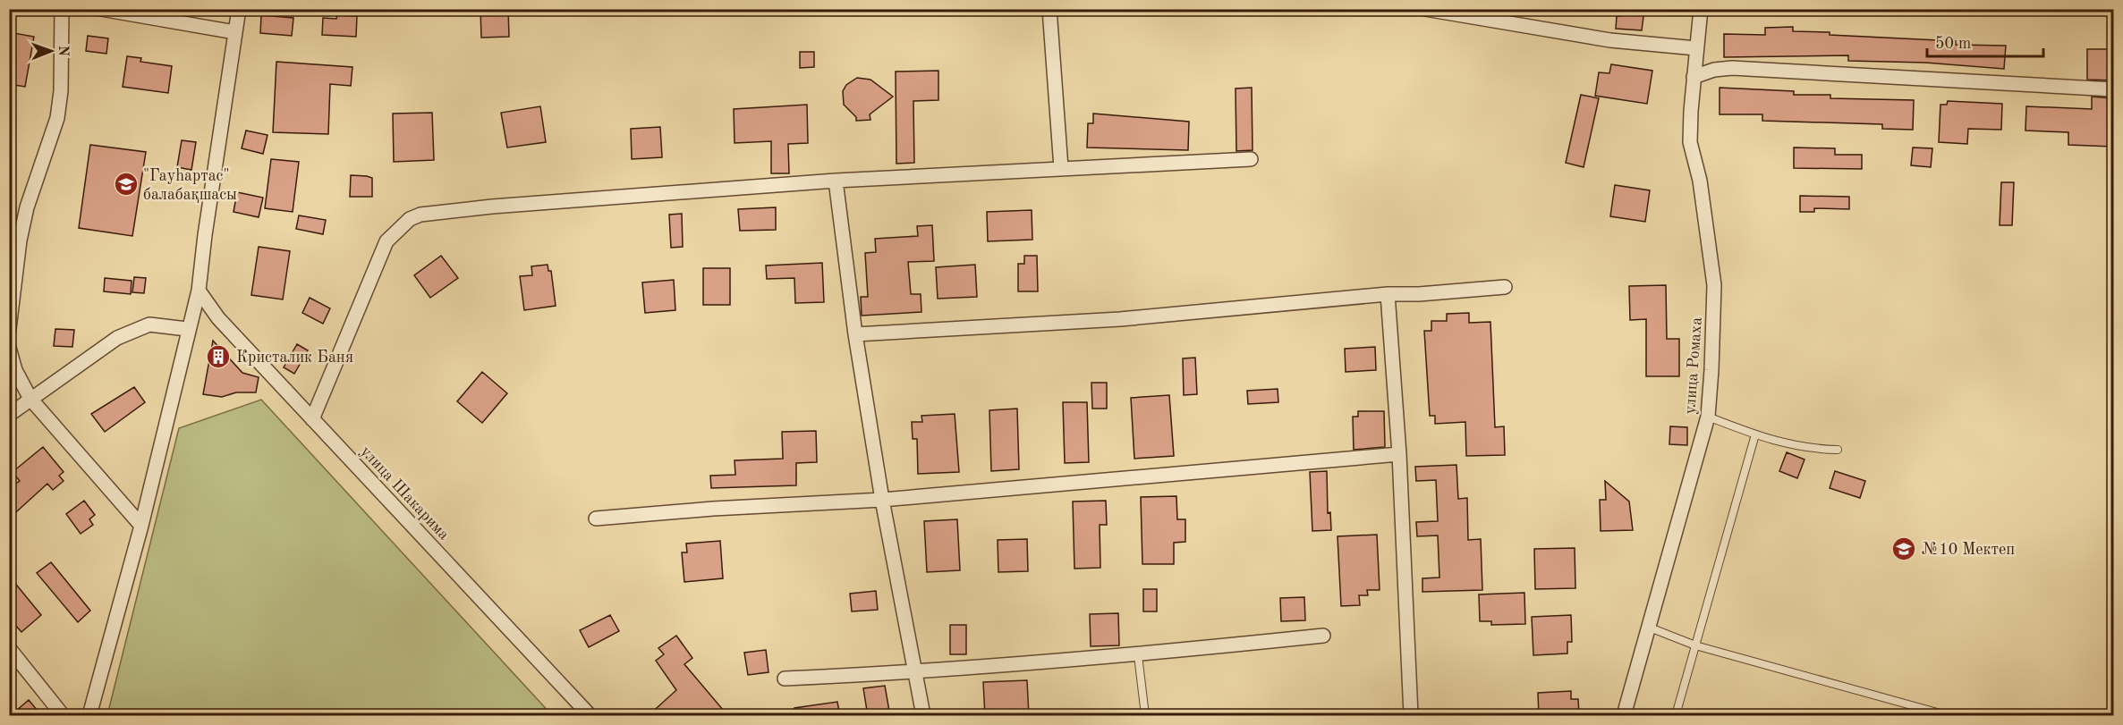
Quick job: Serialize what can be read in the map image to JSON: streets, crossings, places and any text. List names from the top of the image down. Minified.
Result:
{"streets":{"street":["улица Ромаха","улица Шакарима"]},"places":{"school or university":["\"Гауһартас\" балабақшасы","№10 Мектеп"],"building":["Кристалик Баня"]},"scale_bar":"50 m","north":"right"}
